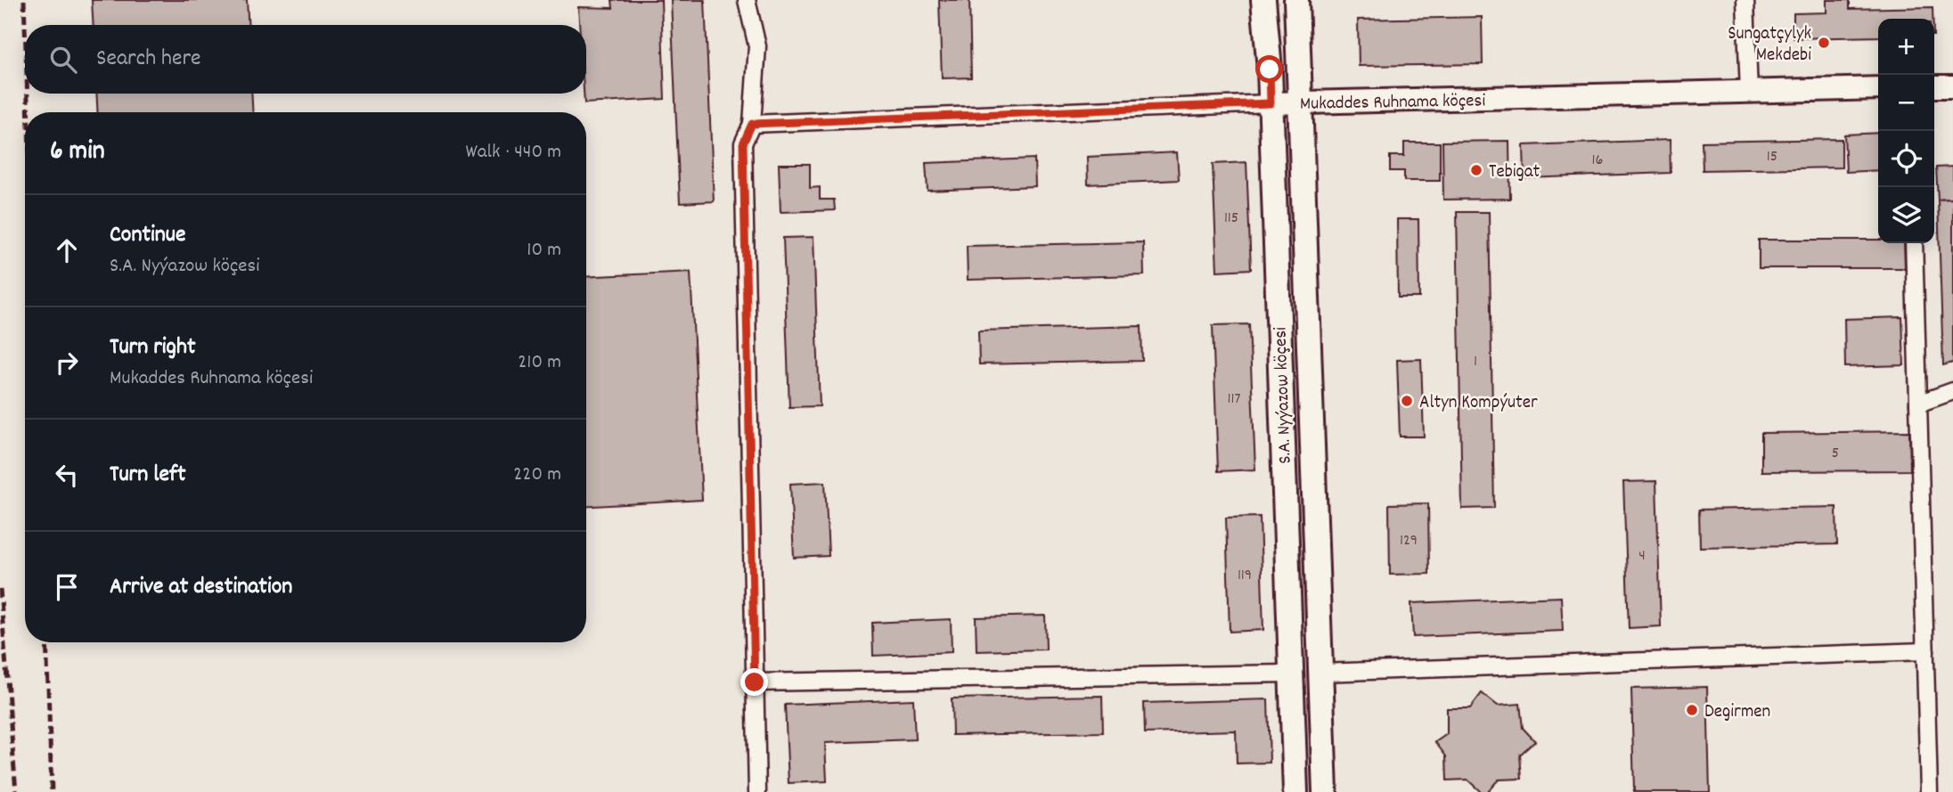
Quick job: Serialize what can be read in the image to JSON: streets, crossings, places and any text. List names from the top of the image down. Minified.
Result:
{"streets":{"main road":["S.A. Nyýazow köçesi"],"street":["Mukaddes Ruhnama köçesi"]},"crossings":[["Mukaddes Ruhnama köçesi","S.A. Nyýazow köçesi"]],"places":["Sungatçylyk Mekdebi","Tebigat","Altyn Kompýuter","Degirmen"],"house_numbers":["15","16","115","1","117","5","129","4","119"],"page":{"map_buttons":["+","−"],"search":"Search here","heading":["6 min","Walk · 440 m"],"list":[["Continue","S.A. Nyýazow köçesi","10 m"],["Turn right","Mukaddes Ruhnama köçesi","210 m"],["Turn left","220 m"],"Arrive at destination"]}}
